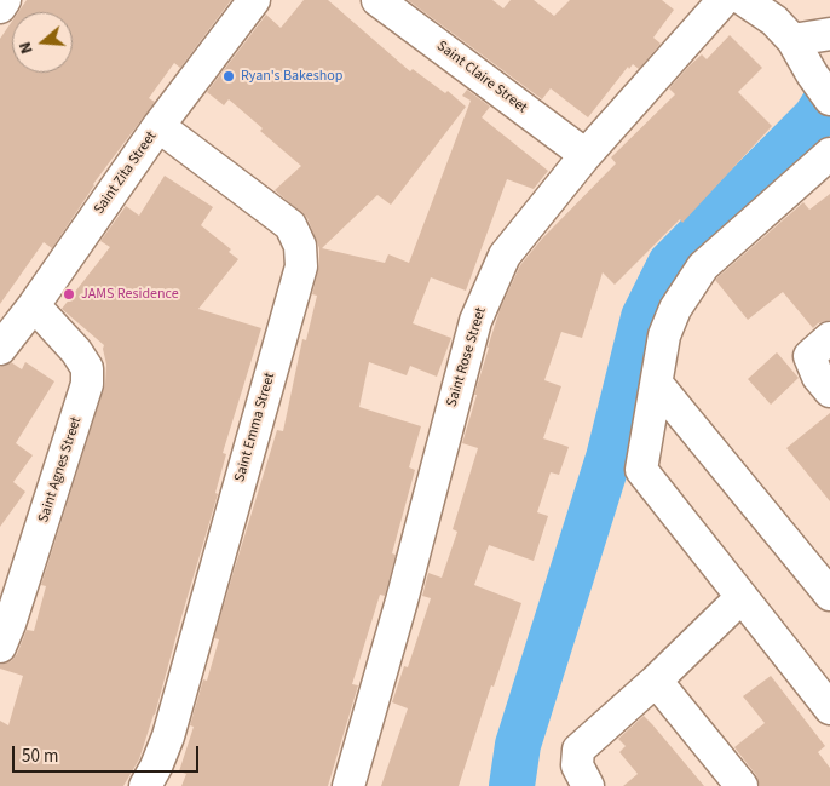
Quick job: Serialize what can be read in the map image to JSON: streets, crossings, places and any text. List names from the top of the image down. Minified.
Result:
{"streets":{"street":["Saint Claire Street","Saint Zita Street","Saint Rose Street","Saint Emma Street","Saint Agnes Street"]},"crossings":[["Saint Claire Street","Saint Rose Street"],["Saint Zita Street","Saint Emma Street"],["Saint Zita Street","Saint Agnes Street"]],"places":["Ryan's Bakeshop","JAMS Residence"],"scale_bar":"50 m","north":"left"}
